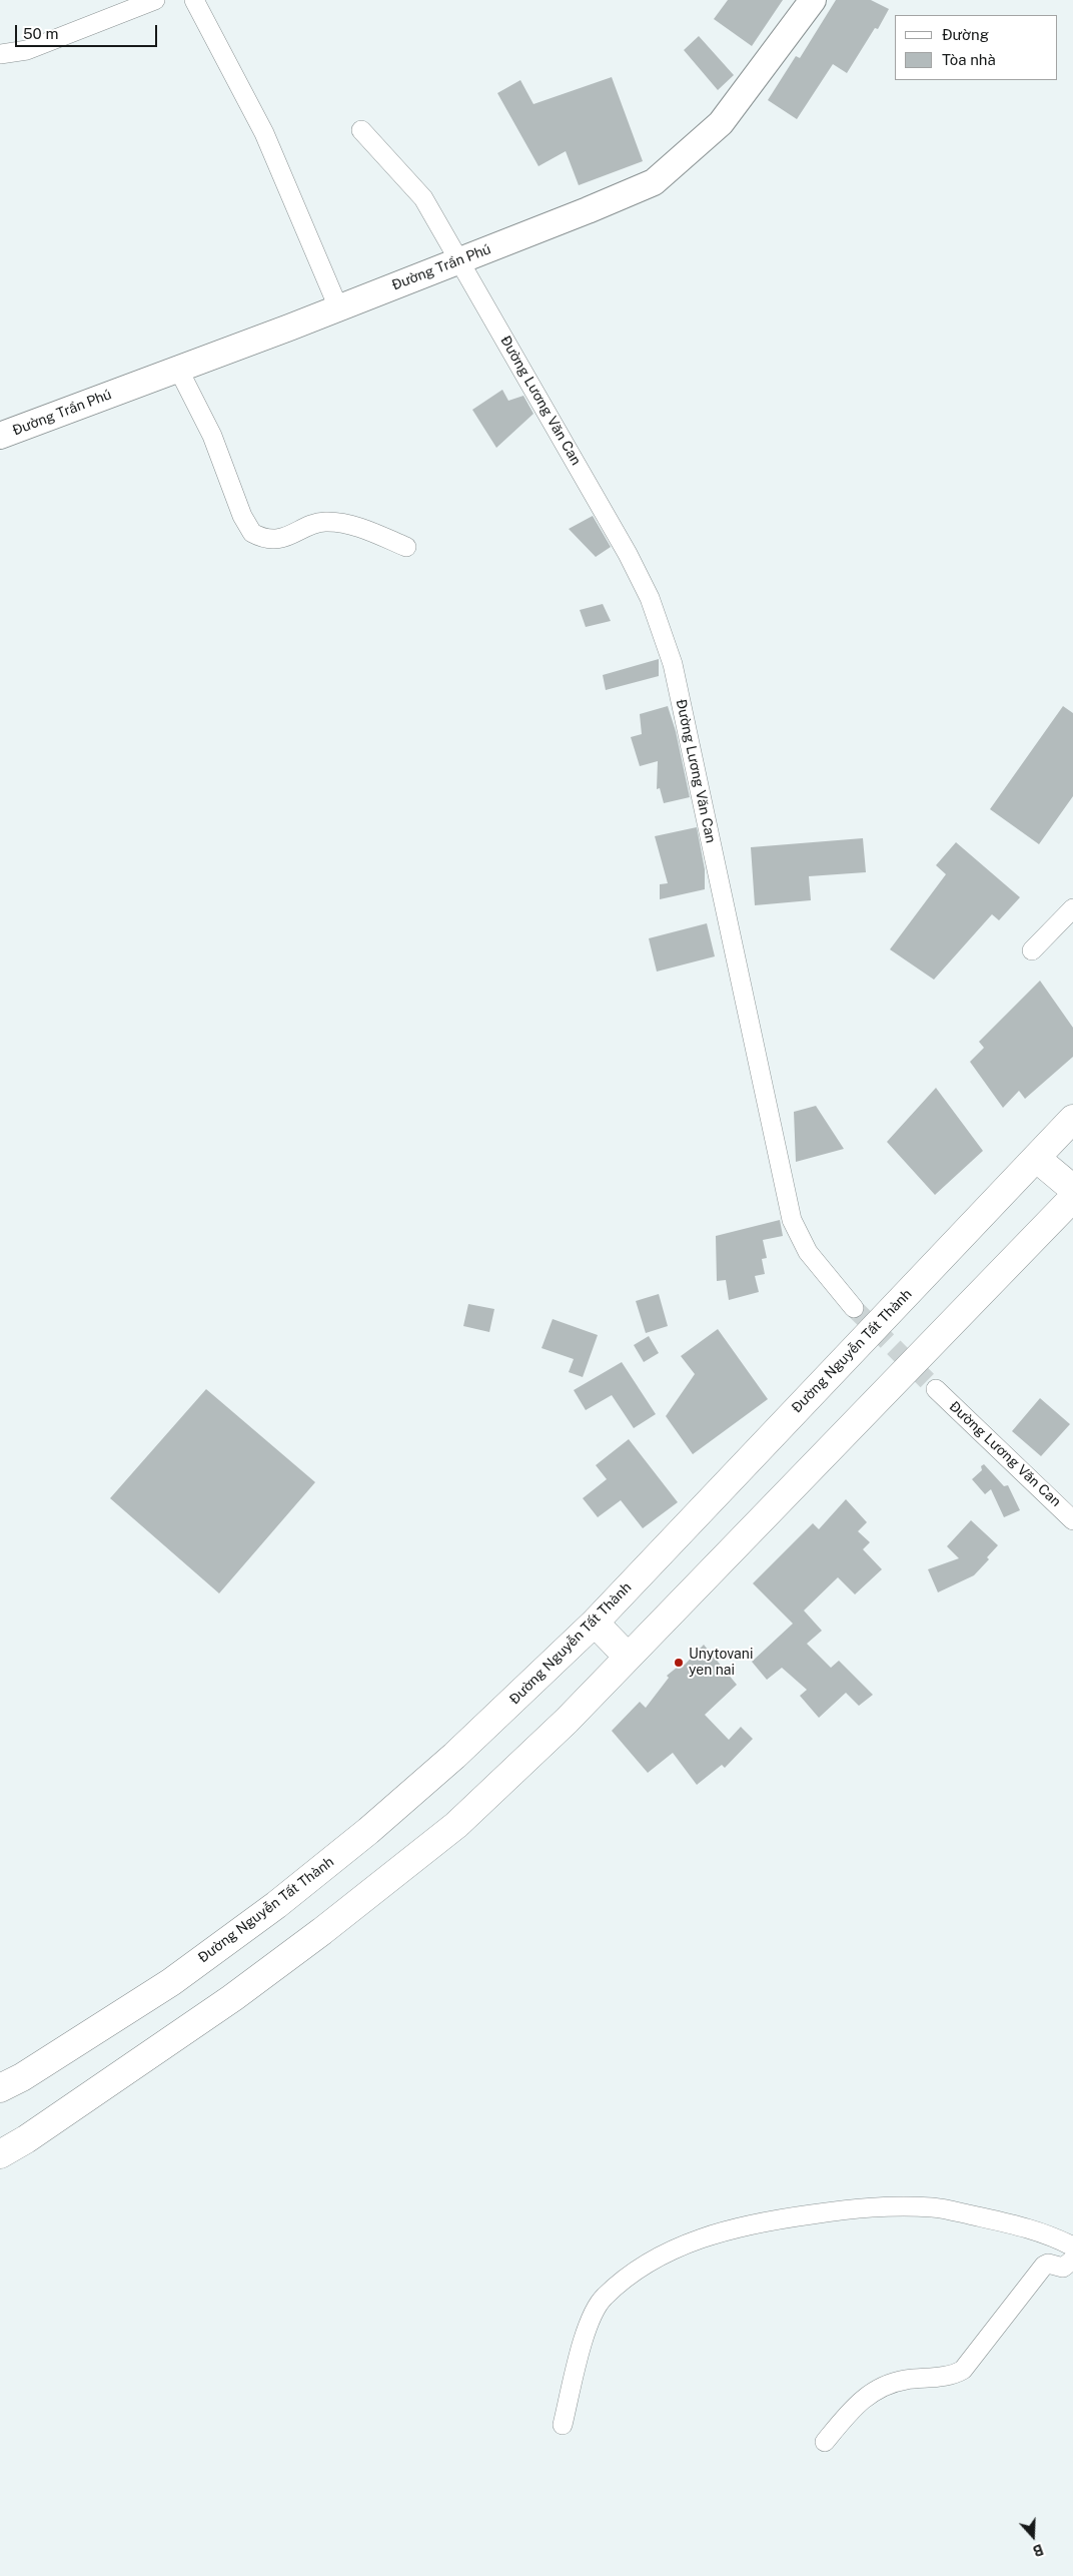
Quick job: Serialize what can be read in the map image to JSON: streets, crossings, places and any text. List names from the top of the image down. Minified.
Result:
{"streets":{"main road":["Đường Nguyễn Tất Thành"],"street":["Đường Trần Phú","Đường Lương Văn Can"]},"crossings":[["Đường Trần Phú","Đường Lương Văn Can"]],"places":["Unytovani yen nai"],"legend":["Đường","Tòa nhà"],"scale_bar":"50 m","north":"bottom"}
